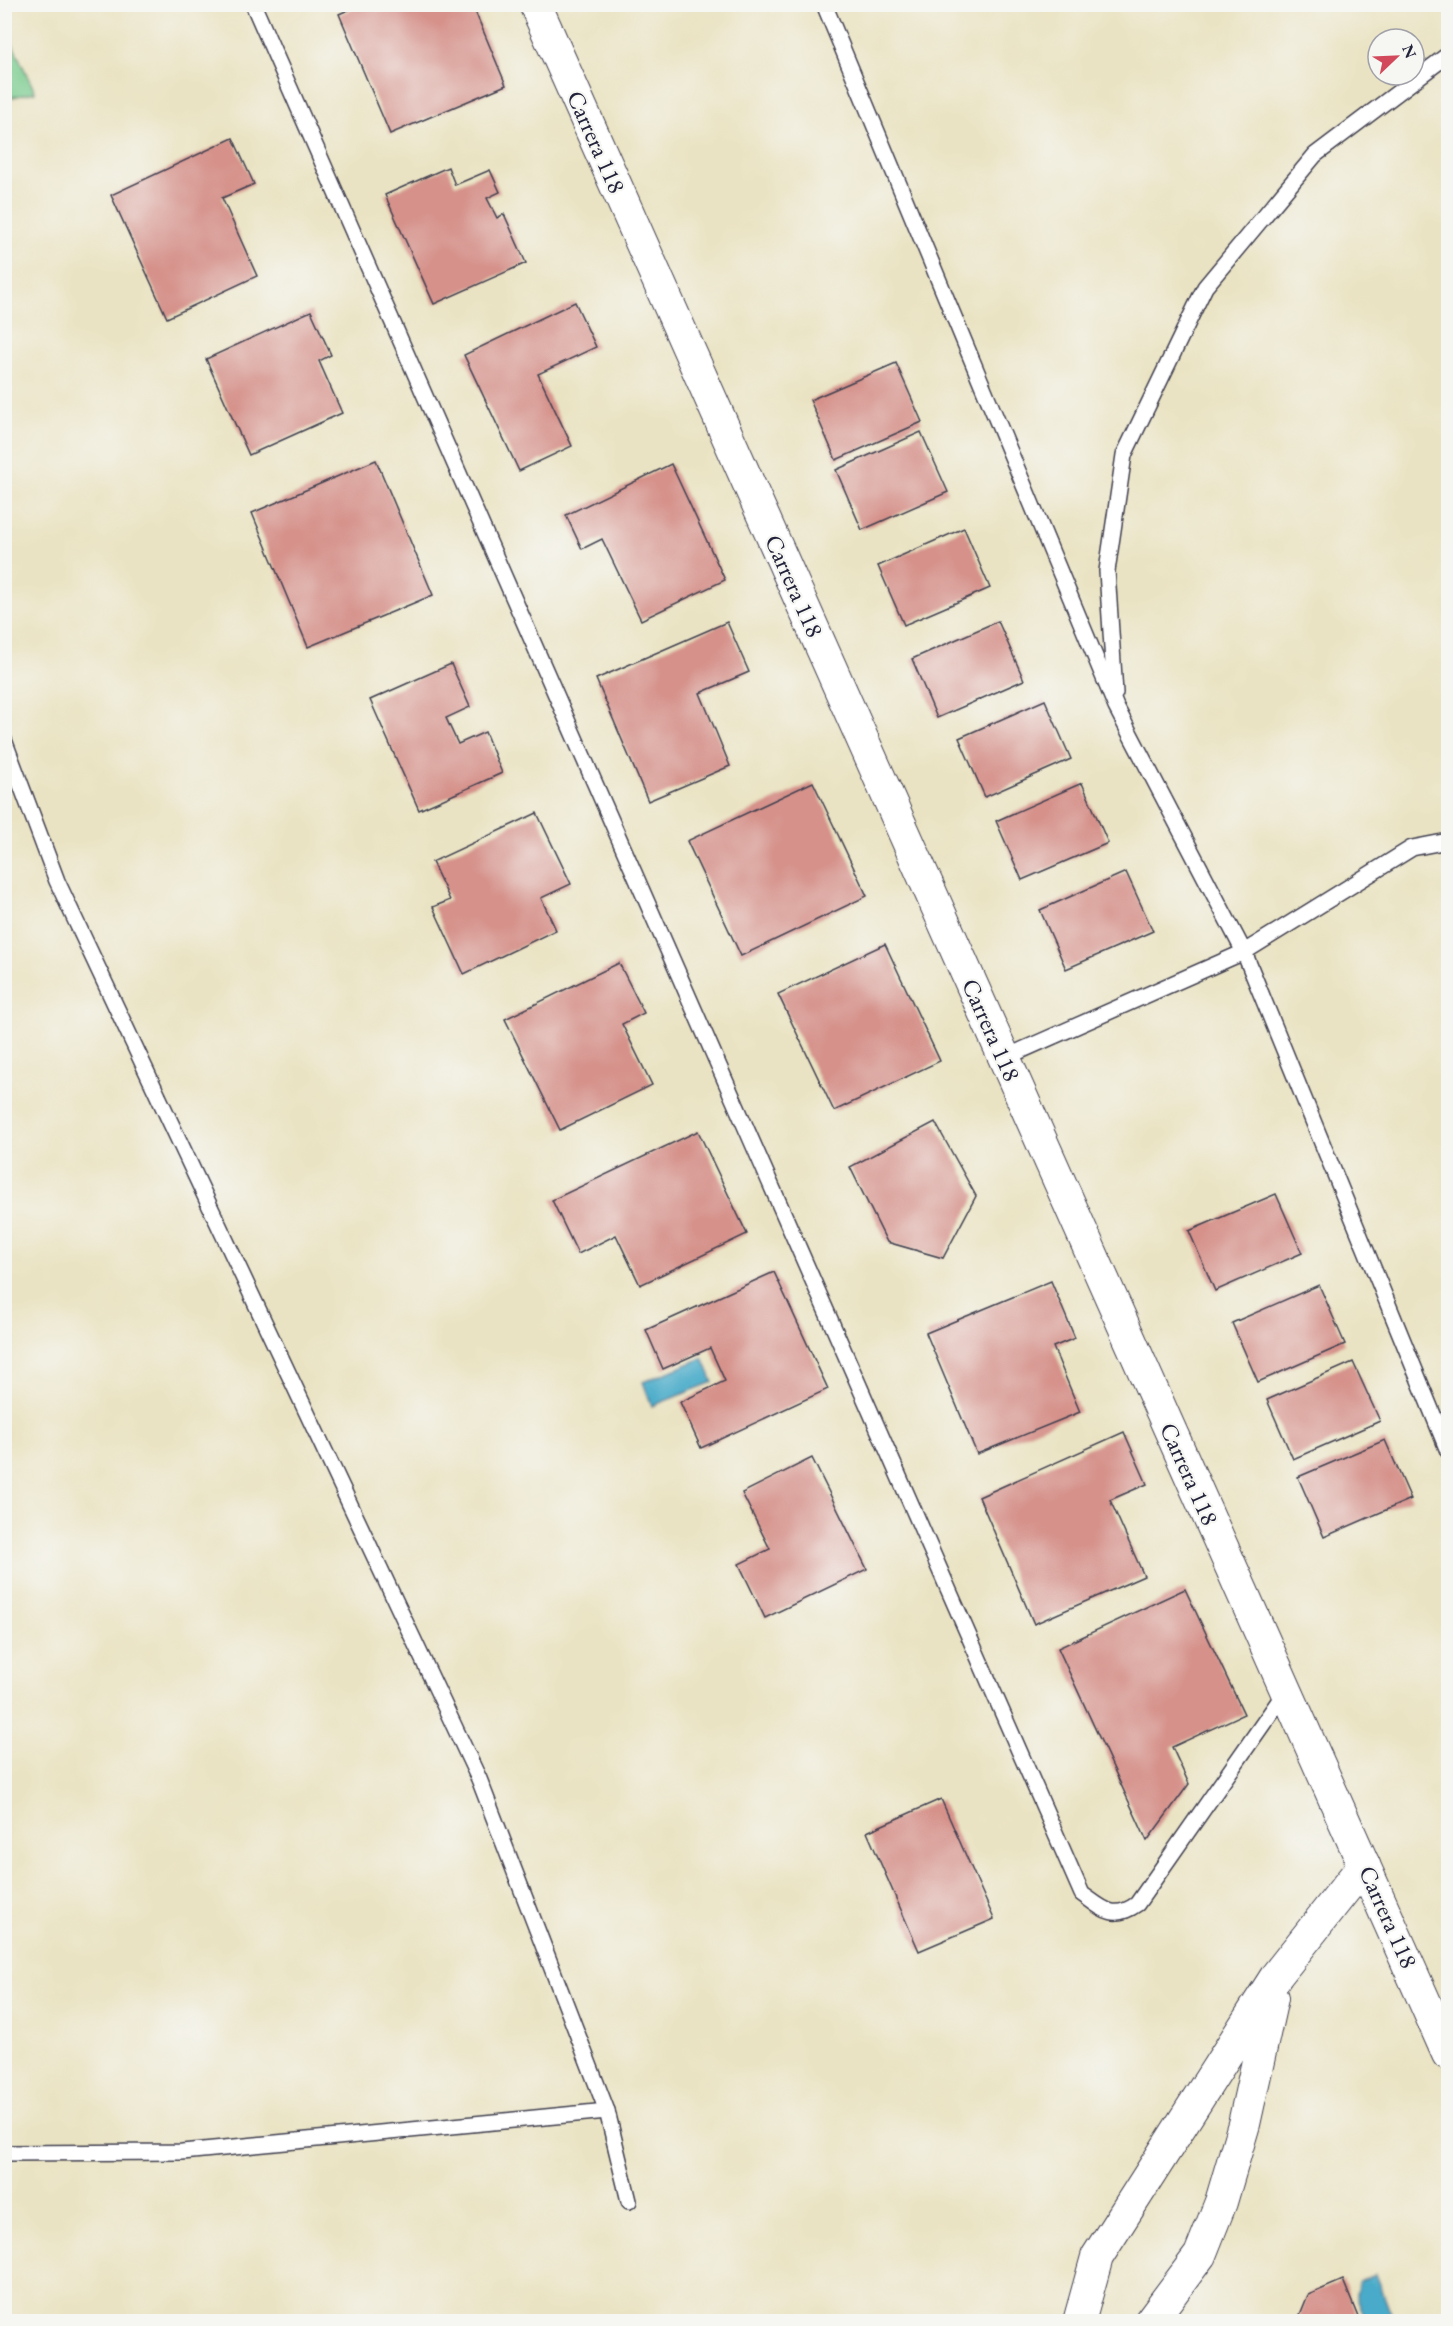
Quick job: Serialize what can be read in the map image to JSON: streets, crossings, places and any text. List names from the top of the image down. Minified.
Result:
{"streets":{"street":["Carrera 118"]},"north":"top right"}
